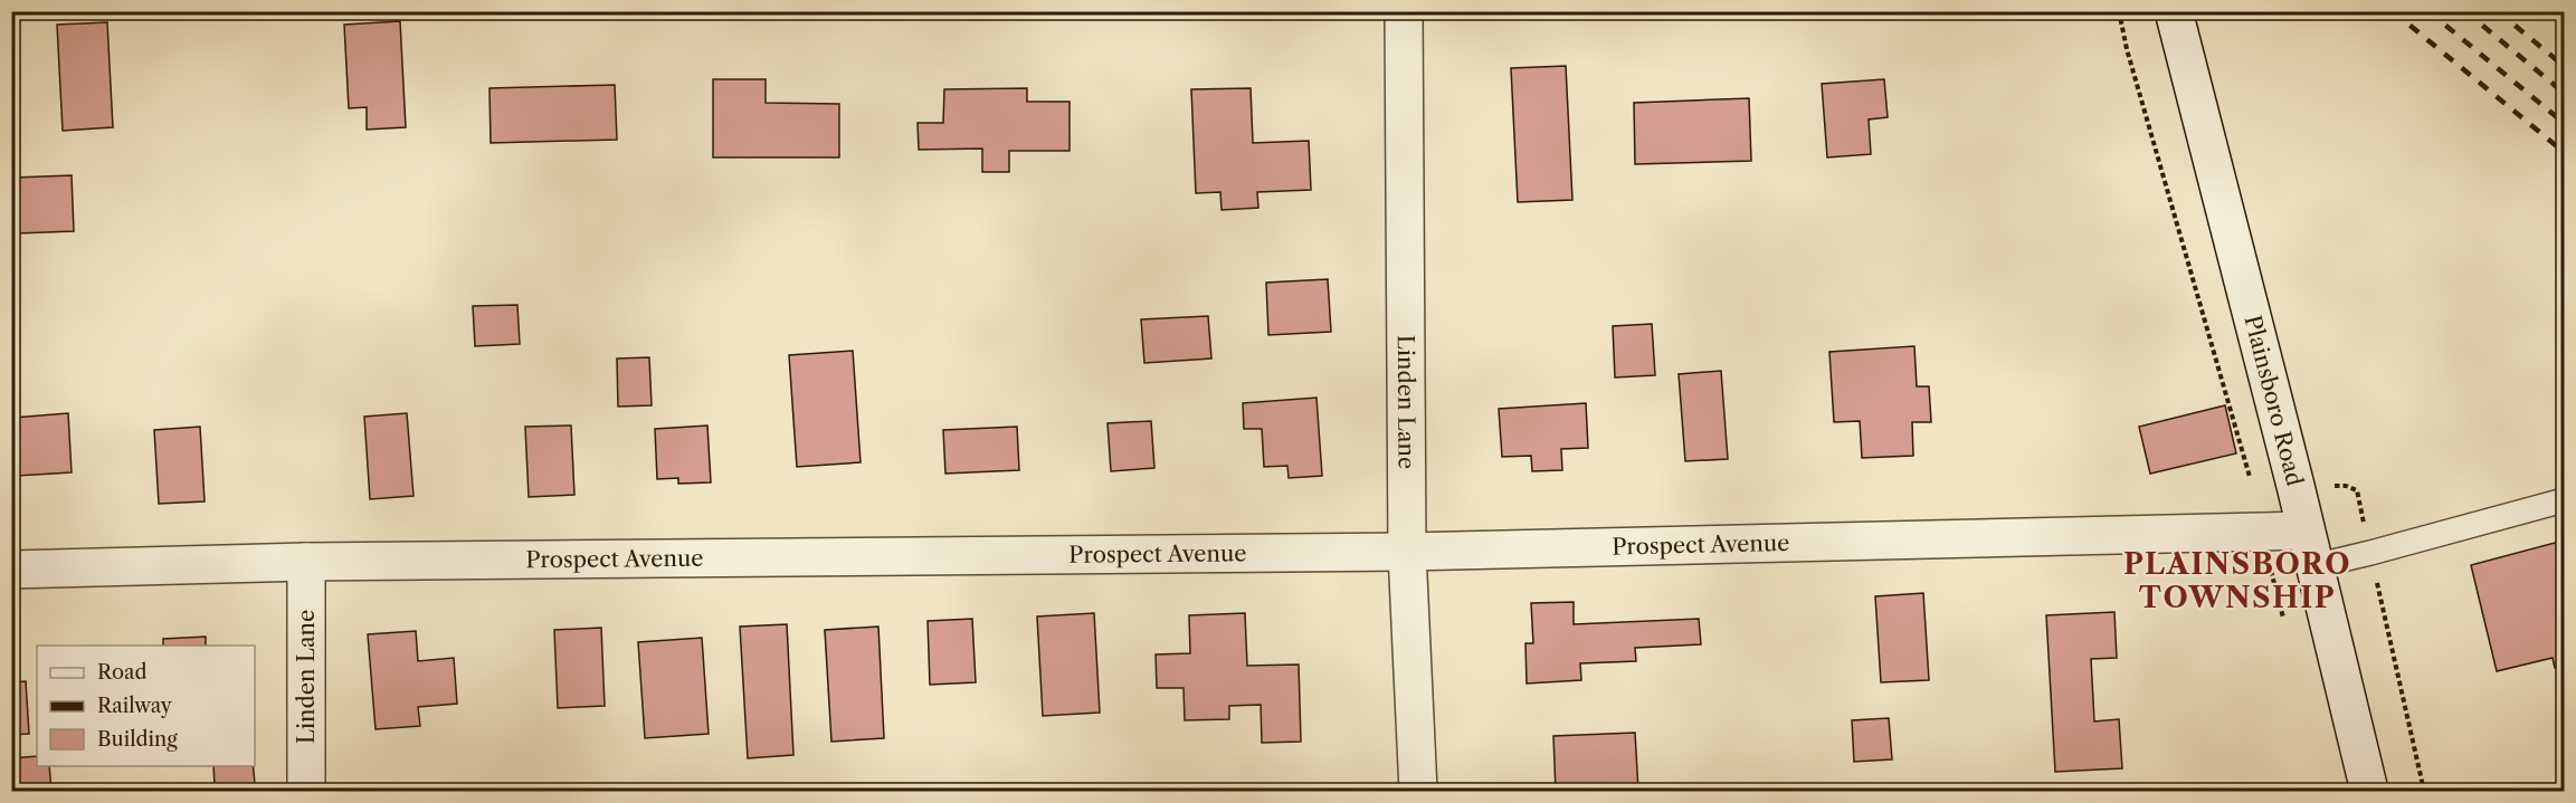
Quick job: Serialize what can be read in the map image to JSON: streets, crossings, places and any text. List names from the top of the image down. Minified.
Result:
{"streets":{"street":["Plainsboro Road","Linden Lane","Prospect Avenue"]},"crossings":[["Plainsboro Road","Prospect Avenue"],["Linden Lane","Prospect Avenue"]],"districts":["PLAINSBORO TOWNSHIP"],"legend":["Road","Railway","Building"]}
